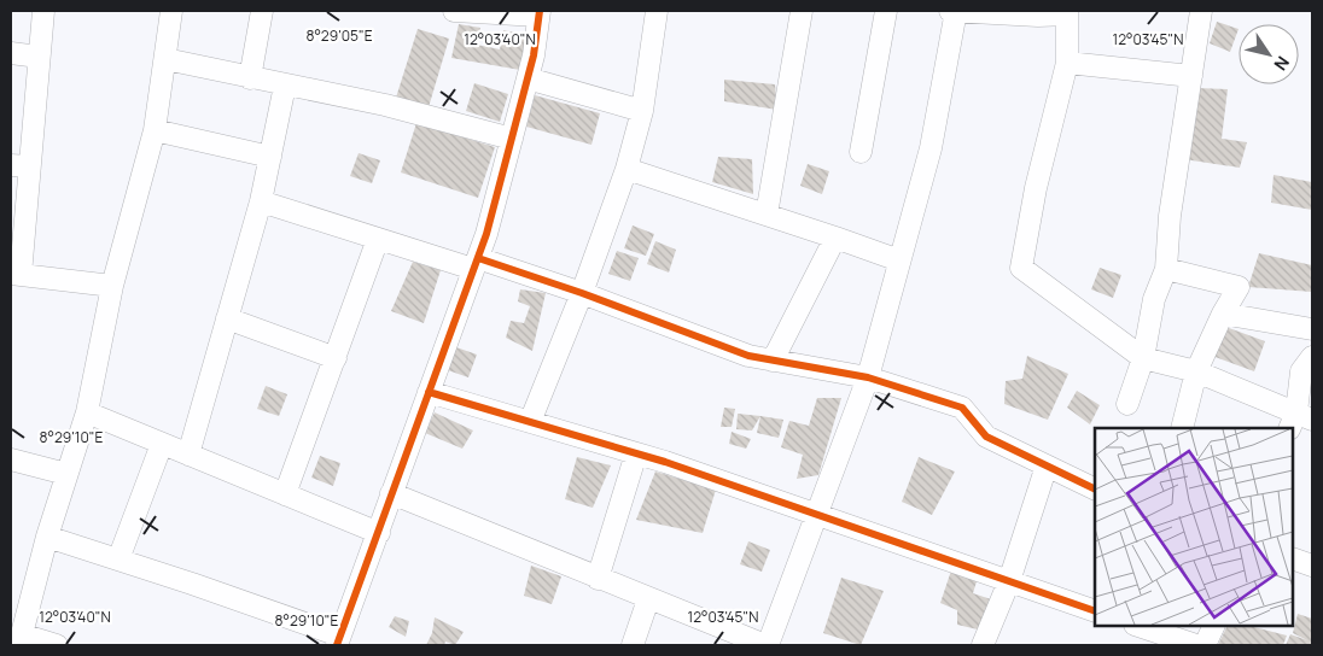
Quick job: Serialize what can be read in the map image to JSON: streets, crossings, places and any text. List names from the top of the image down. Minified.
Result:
{"north":"bottom right","coordinates":["8°29'05\"E","12°03'40\"N","12°03'45\"N","8°29'10\"E"]}
